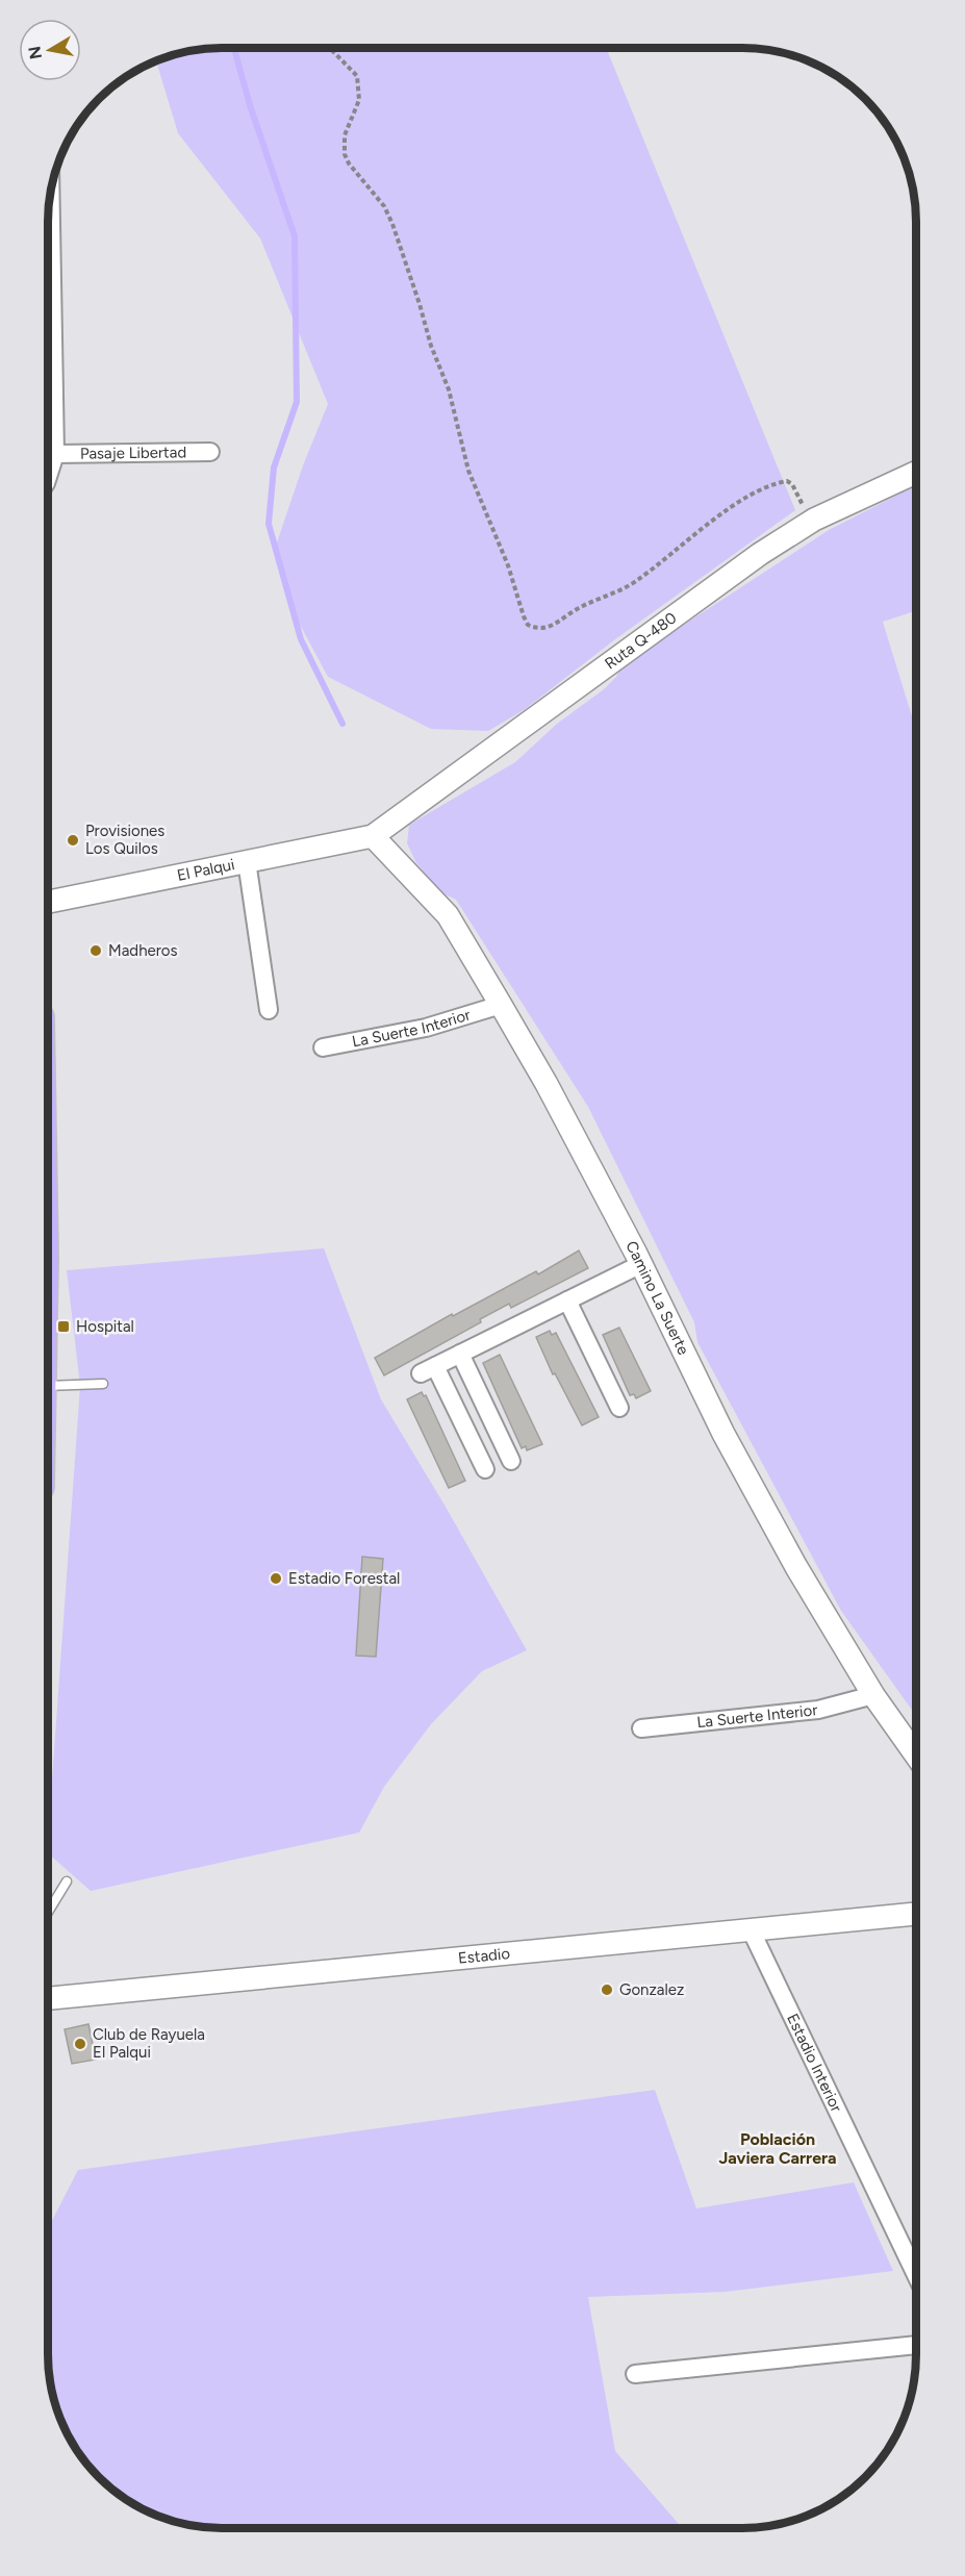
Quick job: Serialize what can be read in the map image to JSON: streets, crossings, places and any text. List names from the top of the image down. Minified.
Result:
{"streets":{"street":["Pasaje Libertad","Ruta Q-480","El Palqui","La Suerte Interior","Camino La Suerte","Estadio","Estadio Interior"]},"crossings":[["Ruta Q-480","El Palqui"],["Ruta Q-480","Camino La Suerte"],["El Palqui","Camino La Suerte"],["La Suerte Interior","Camino La Suerte"],["Estadio","Estadio Interior"]],"districts":["Población Javiera Carrera"],"places":{"other":["Provisiones Los Quilos","Madheros","Estadio Forestal","Gonzalez","Club de Rayuela El Palqui"],"transit":["Hospital"]},"north":"left"}
